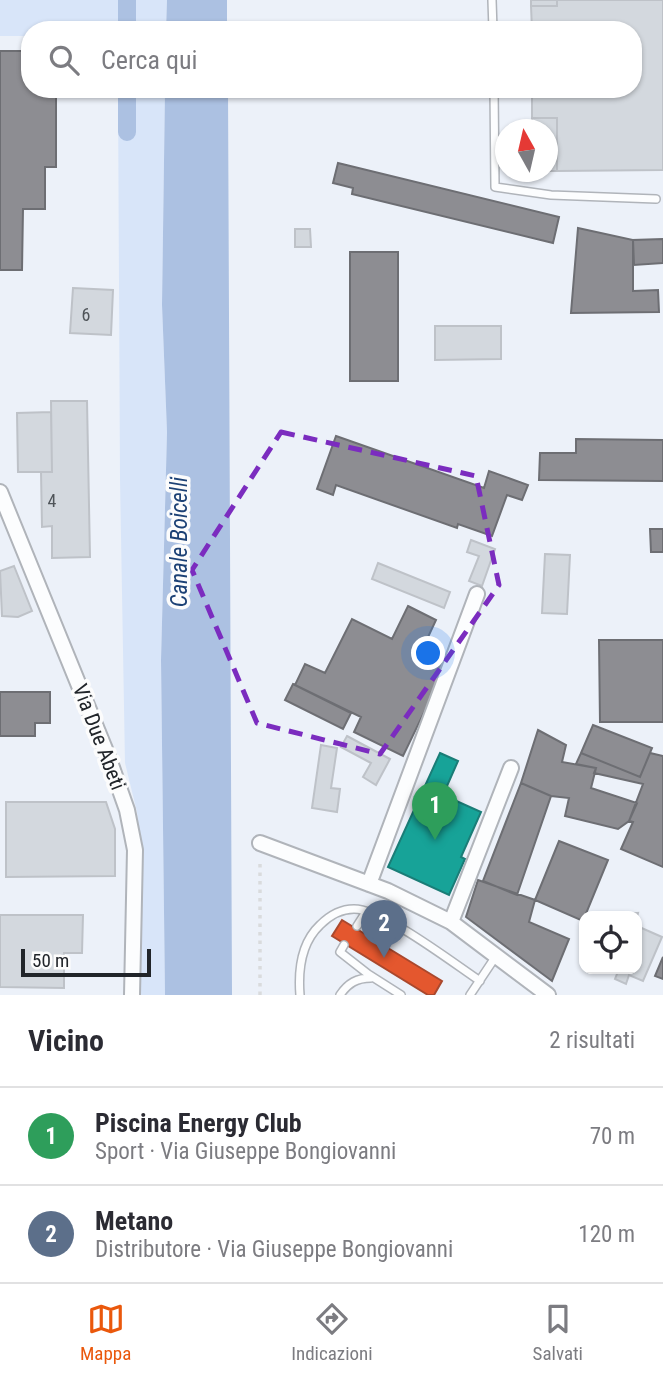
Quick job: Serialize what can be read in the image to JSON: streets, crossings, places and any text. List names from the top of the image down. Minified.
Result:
{"streets":{"street":["Via Due Abeti"]},"water":["Canale Boicelli"],"house_numbers":["6","4"],"scale_bar":"50 m","north":"top","page":{"search":"Cerca qui","pins":["1","2"],"scale":"50 m","heading":["Vicino","2 risultati"],"list":[{"mark":"1","name":"Piscina Energy Club","note":"Sport · Via Giuseppe Bongiovanni","value":"70 m"},{"mark":"2","name":"Metano","note":"Distributore · Via Giuseppe Bongiovanni","value":"120 m"}],"nav":["Mappa","Indicazioni","Salvati"]}}
